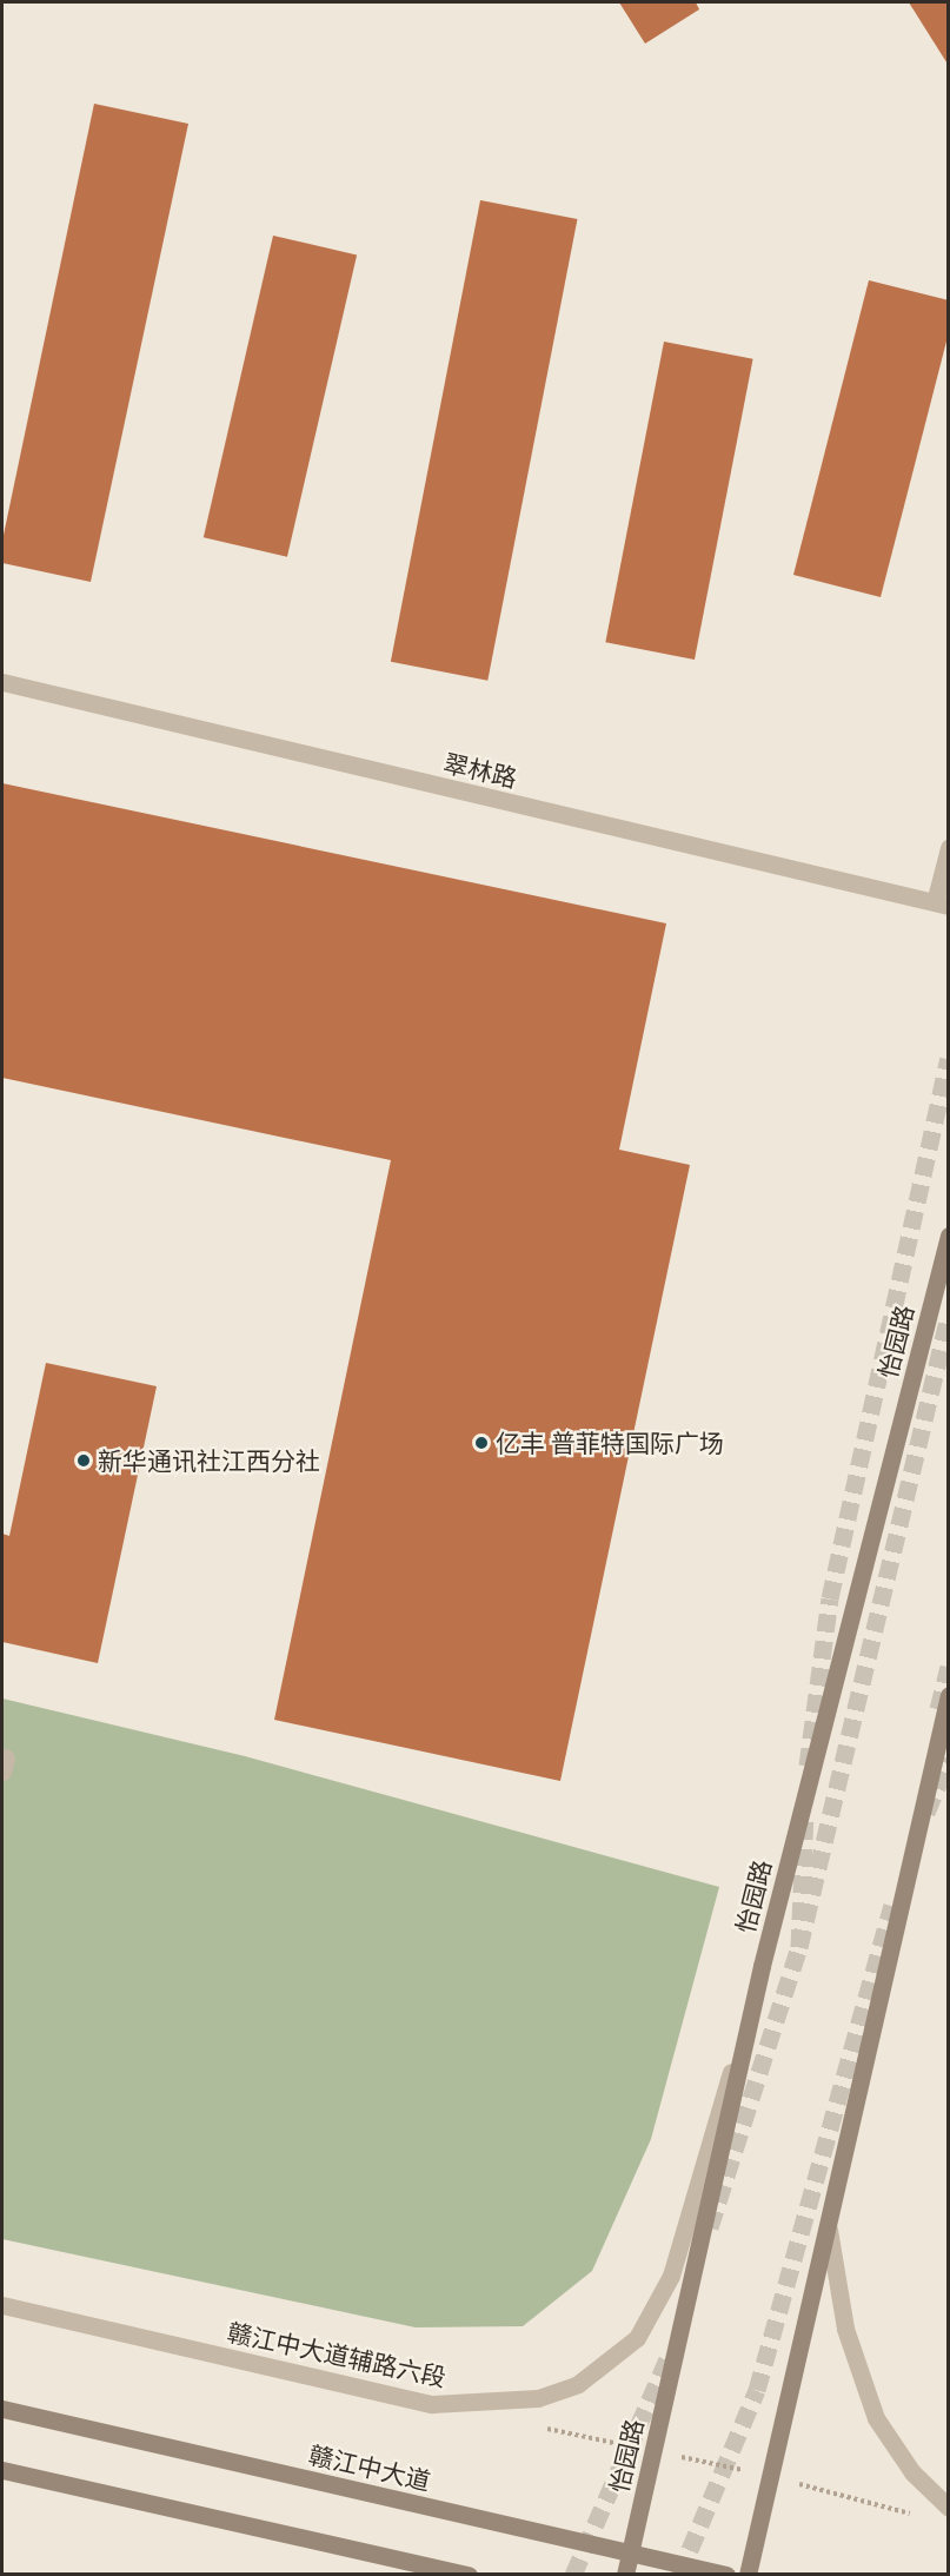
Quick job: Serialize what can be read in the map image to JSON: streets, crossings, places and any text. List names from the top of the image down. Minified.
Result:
{"streets":{"main road":["怡园路","赣江中大道"],"street":["翠林路","赣江中大道辅路六段"]},"crossings":[["怡园路","赣江中大道辅路六段"],["怡园路","赣江中大道"]],"places":["亿丰 普菲特国际广场","新华通讯社江西分社"]}
